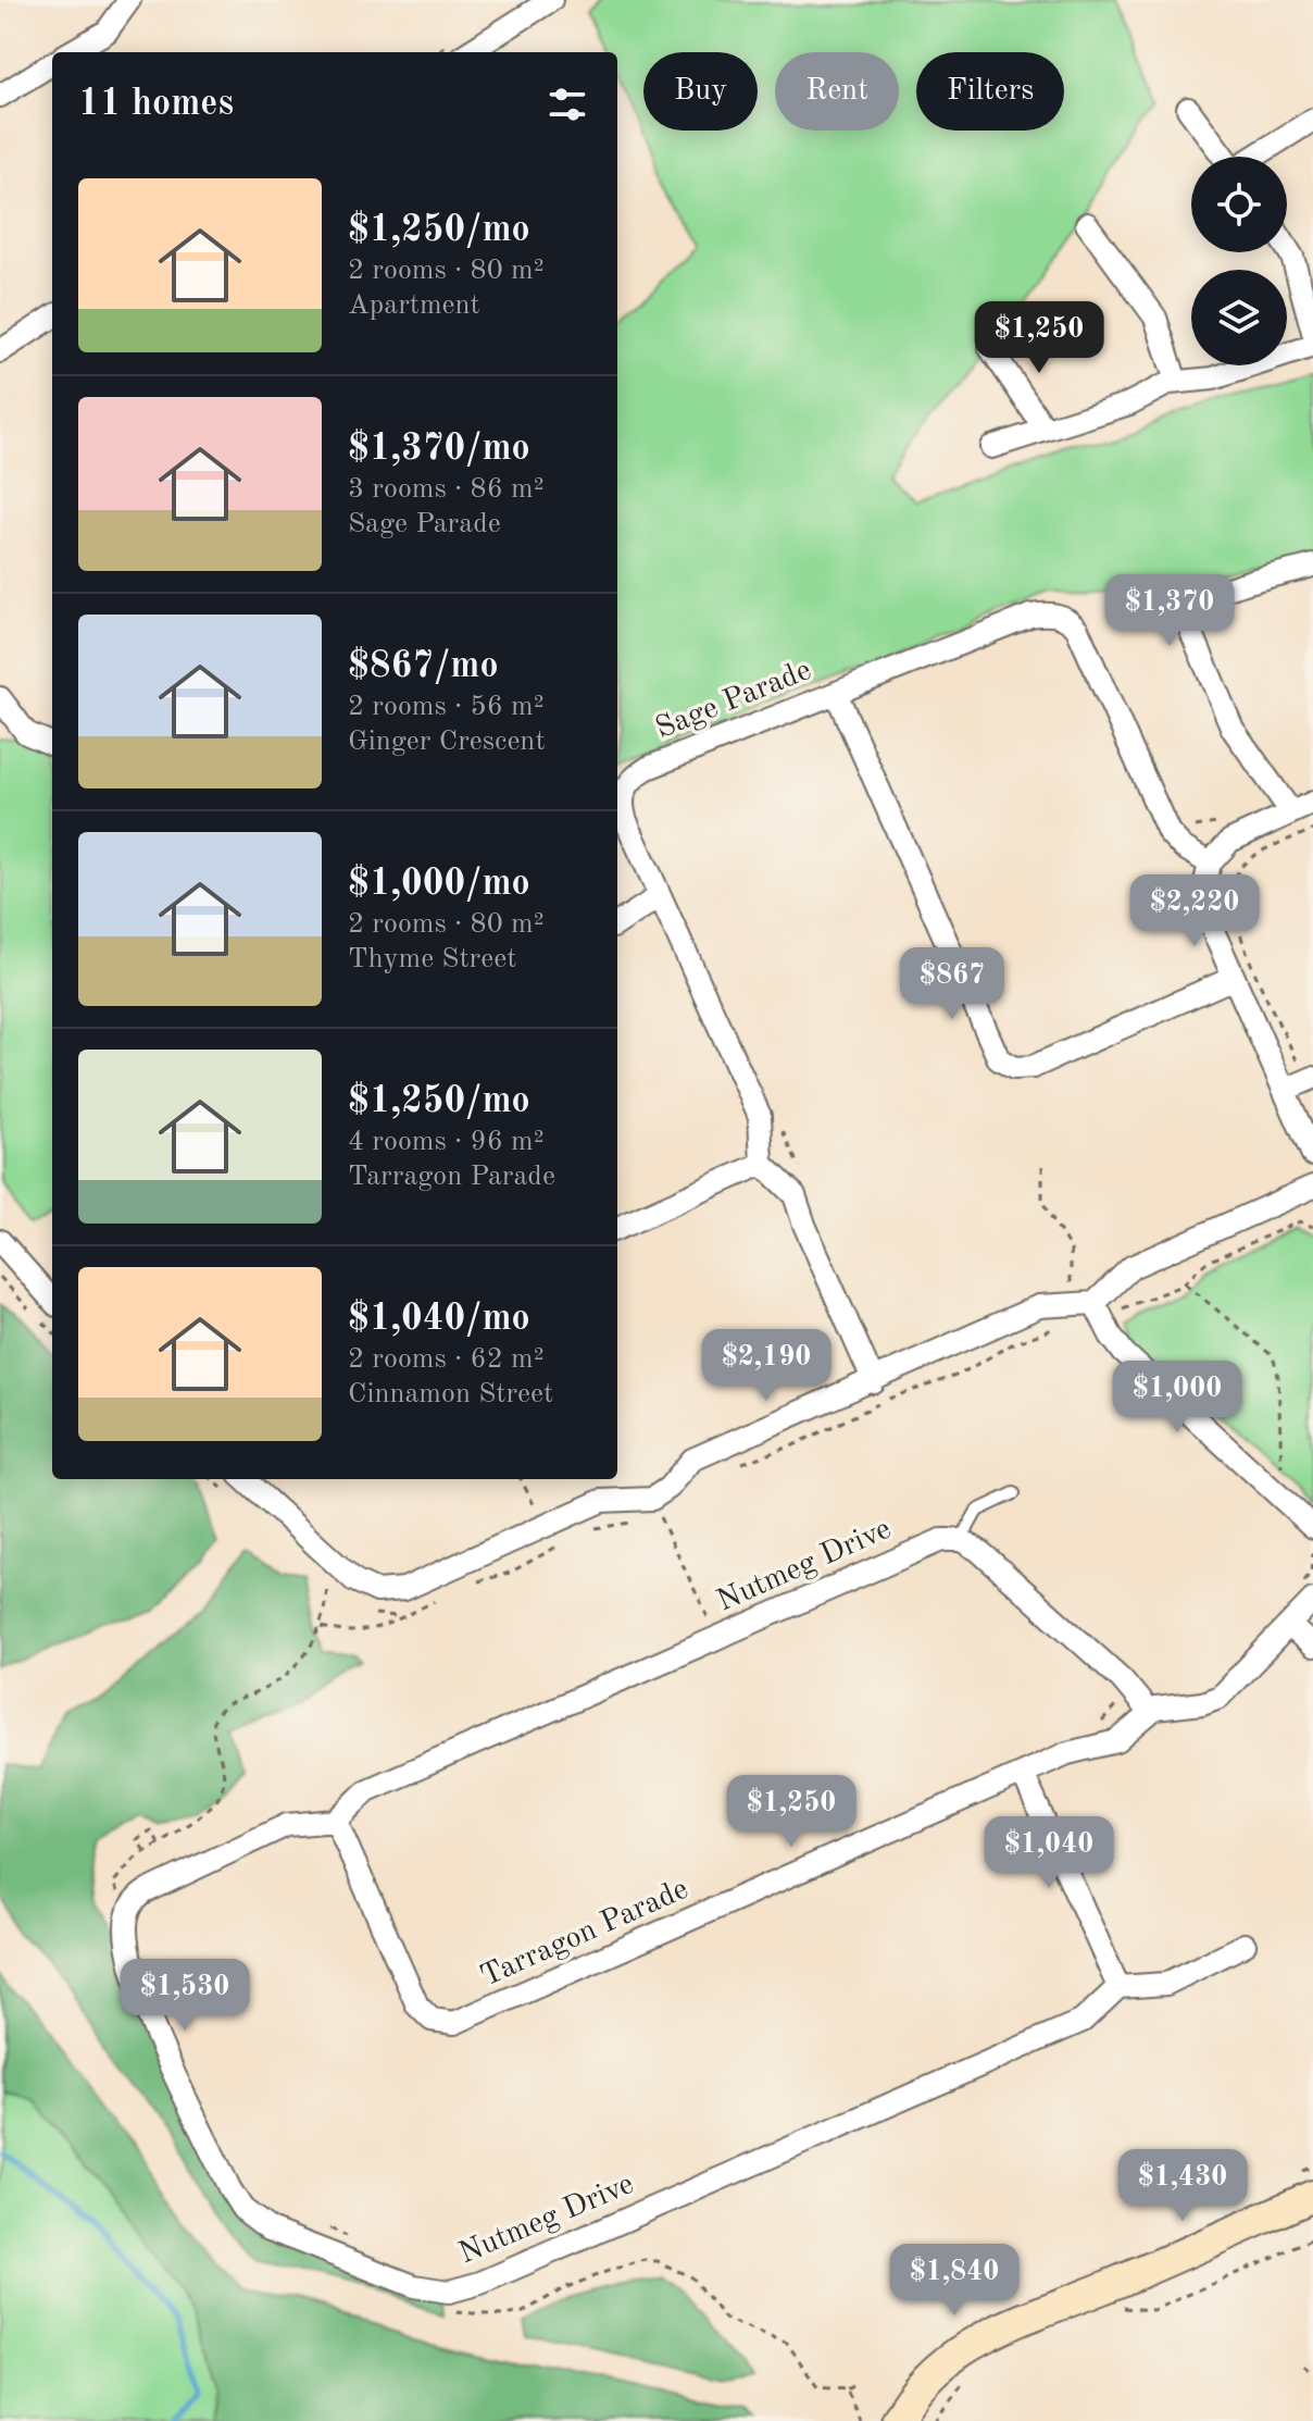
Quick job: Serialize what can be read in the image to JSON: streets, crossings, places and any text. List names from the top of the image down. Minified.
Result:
{"streets":{"street":["Sage Parade","Nutmeg Drive","Tarragon Parade"]},"crossings":[["Nutmeg Drive","Tarragon Parade"]],"page":{"chip":["Buy","Rent","Filters"],"heading":"11 homes","list":[{"name":"$1,250/mo","note":"2 rooms · 80 m² · Apartment"},{"name":"$1,370/mo","note":"3 rooms · 86 m² · Sage Parade"},{"name":"$867/mo","note":"2 rooms · 56 m² · Ginger Crescent"},{"name":"$1,000/mo","note":"2 rooms · 80 m² · Thyme Street"},{"name":"$1,250/mo","note":"4 rooms · 96 m² · Tarragon Parade"},{"name":"$1,040/mo","note":"2 rooms · 62 m² · Cinnamon Street"}],"price":["$1,250","$1,370","$2,220","$867","$2,190","$1,000","$1,250","$1,040","$1,530","$1,430","$1,840"]}}
